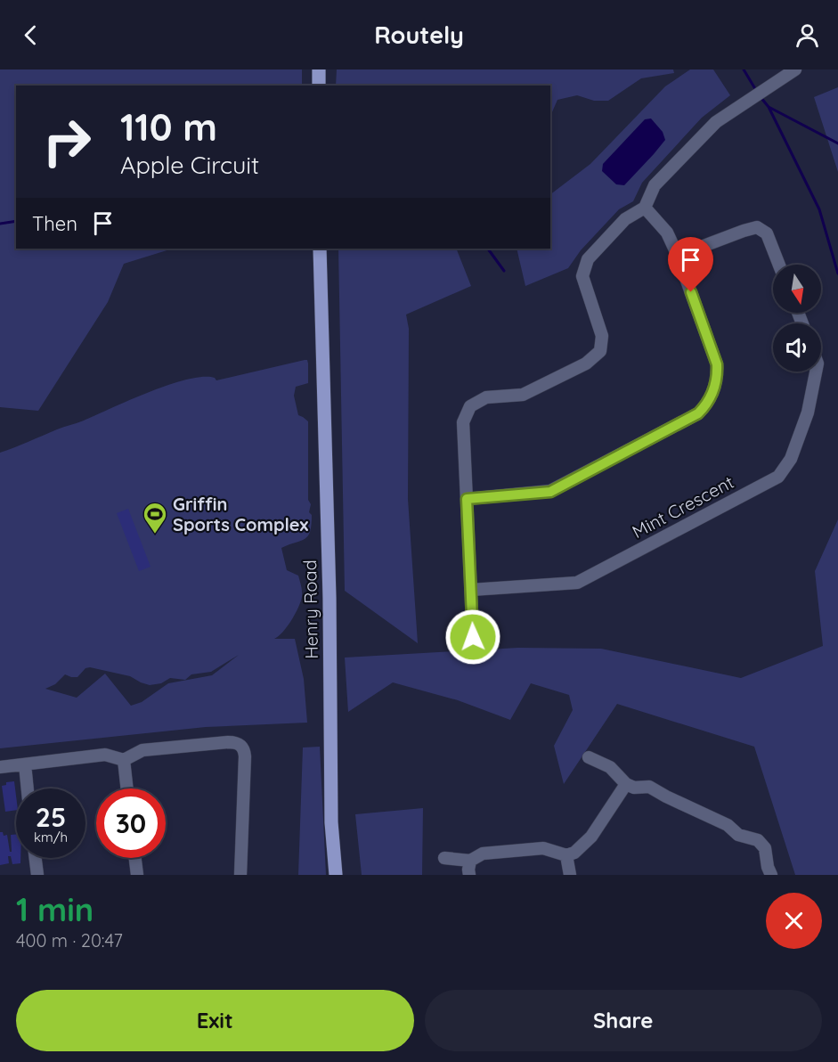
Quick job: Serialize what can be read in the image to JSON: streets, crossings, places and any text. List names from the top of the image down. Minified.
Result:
{"streets":{"main road":["Henry Road"],"street":["Mint Crescent"]},"places":{"sports":["Griffin Sports Complex"]},"north":"bottom","page":{"header":"Routely","turn":["110 m","Apple Circuit"],"then":"Then","speed":"25 km/h","limit":"30","heading":["1 min","400 m · 20:47"],"buttons":["Exit","Share"]}}
